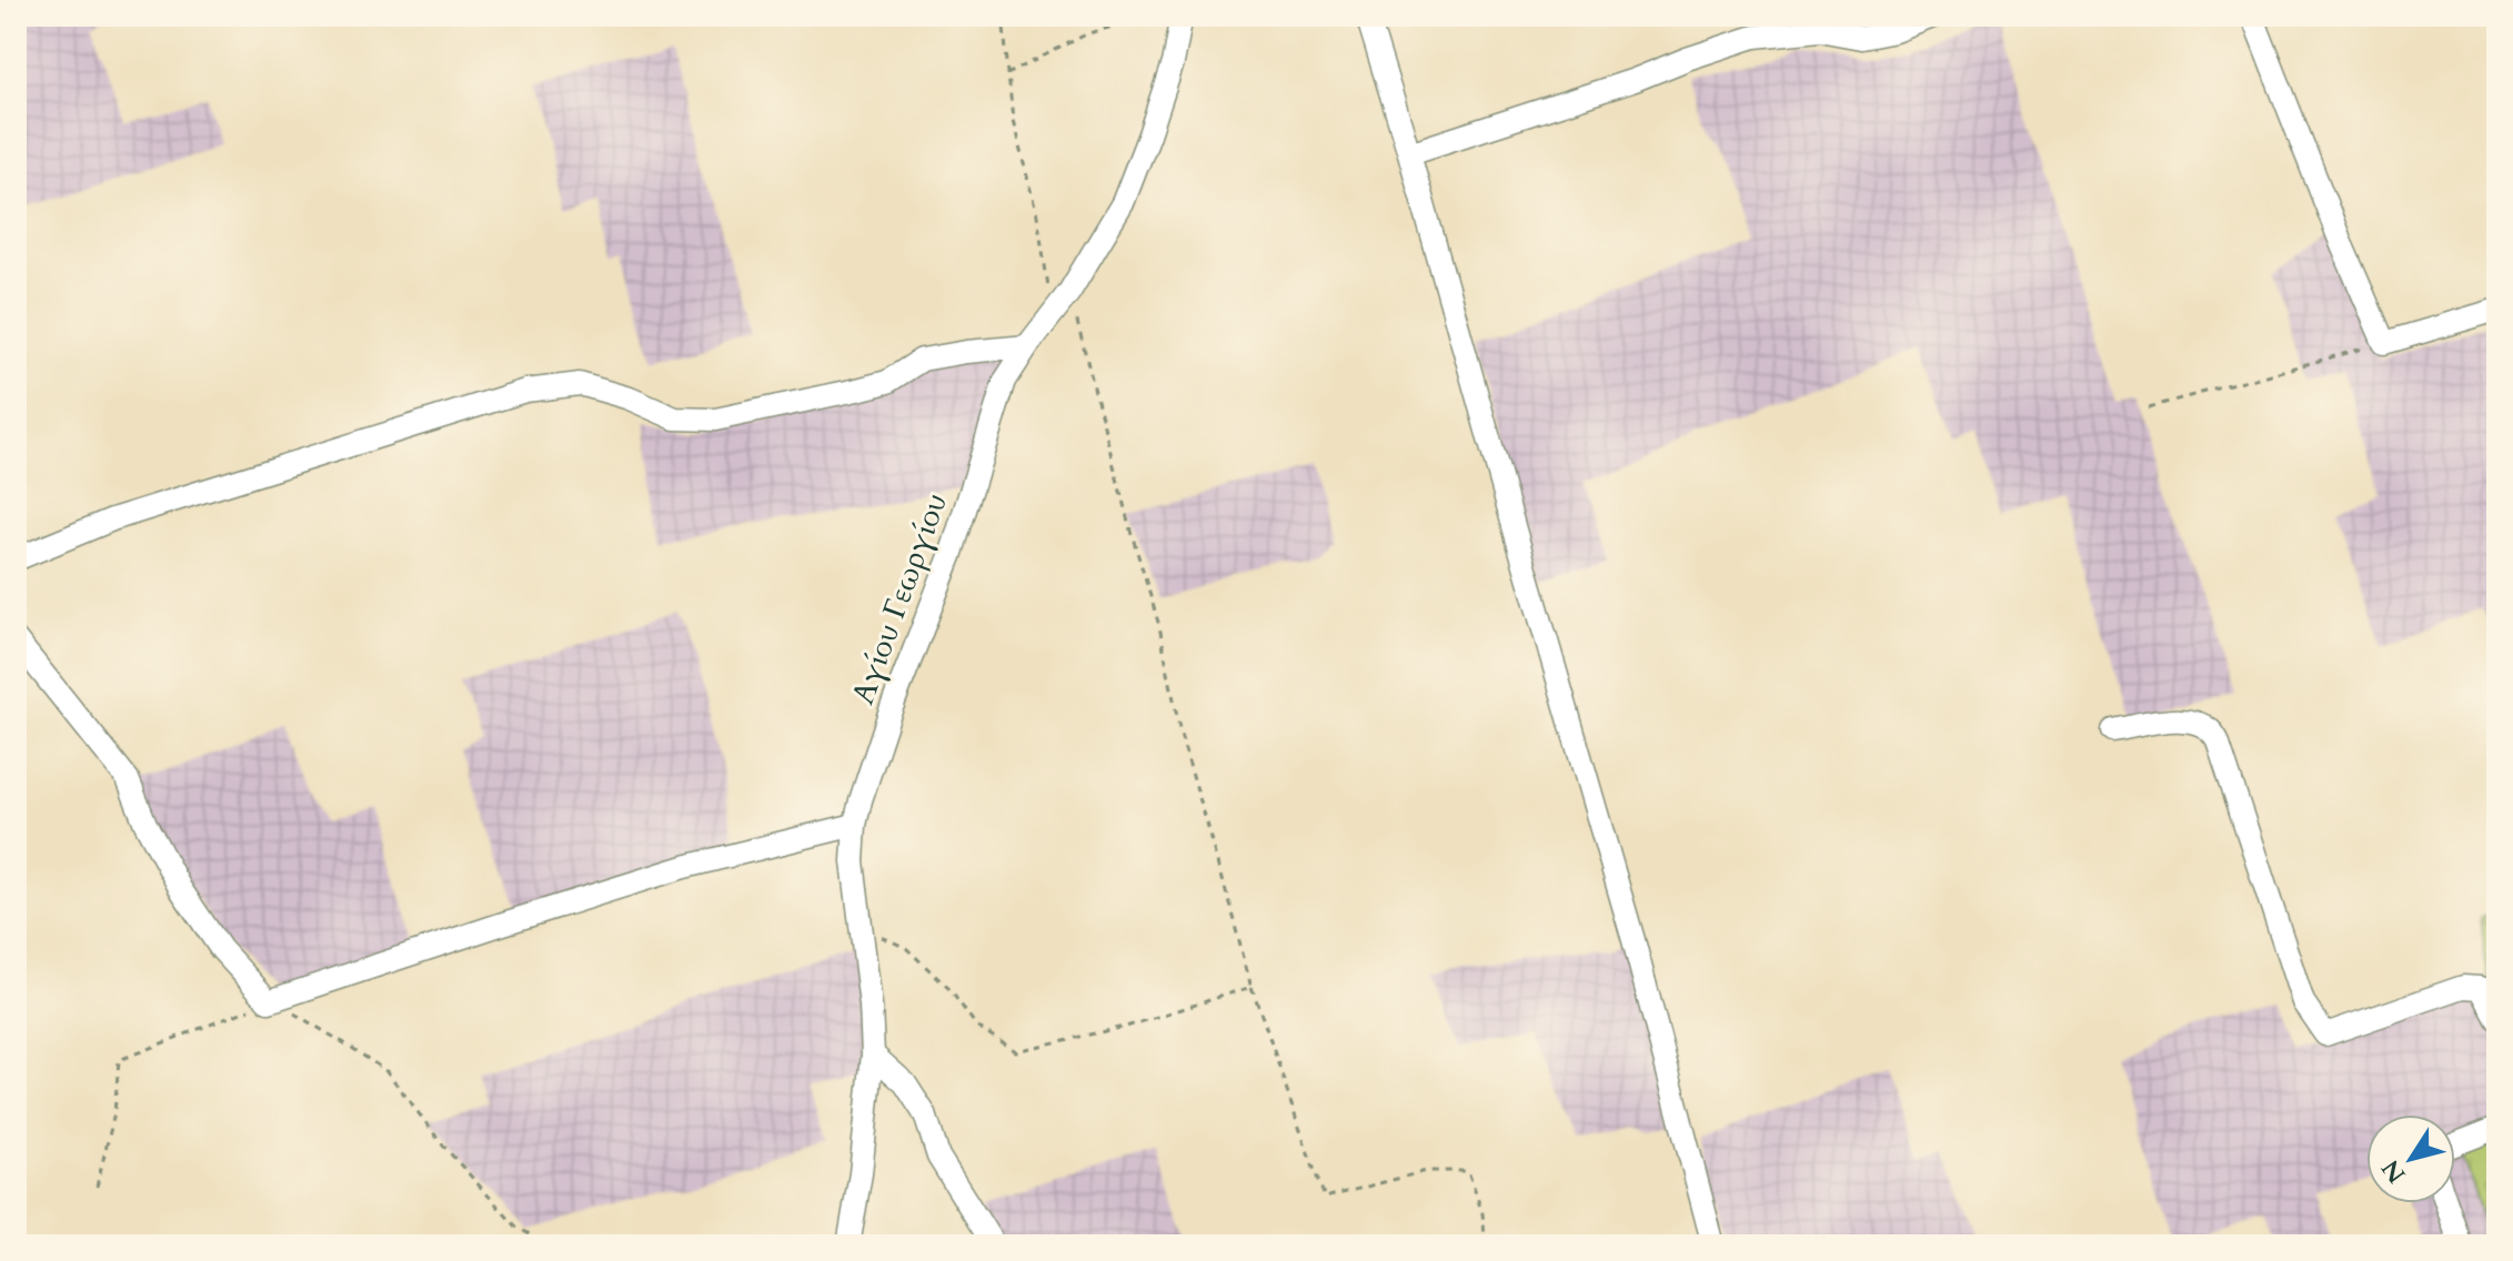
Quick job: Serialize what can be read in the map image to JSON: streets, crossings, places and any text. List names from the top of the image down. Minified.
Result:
{"streets":{"street":["Αγίου Γεωργίου"]},"north":"bottom left"}
